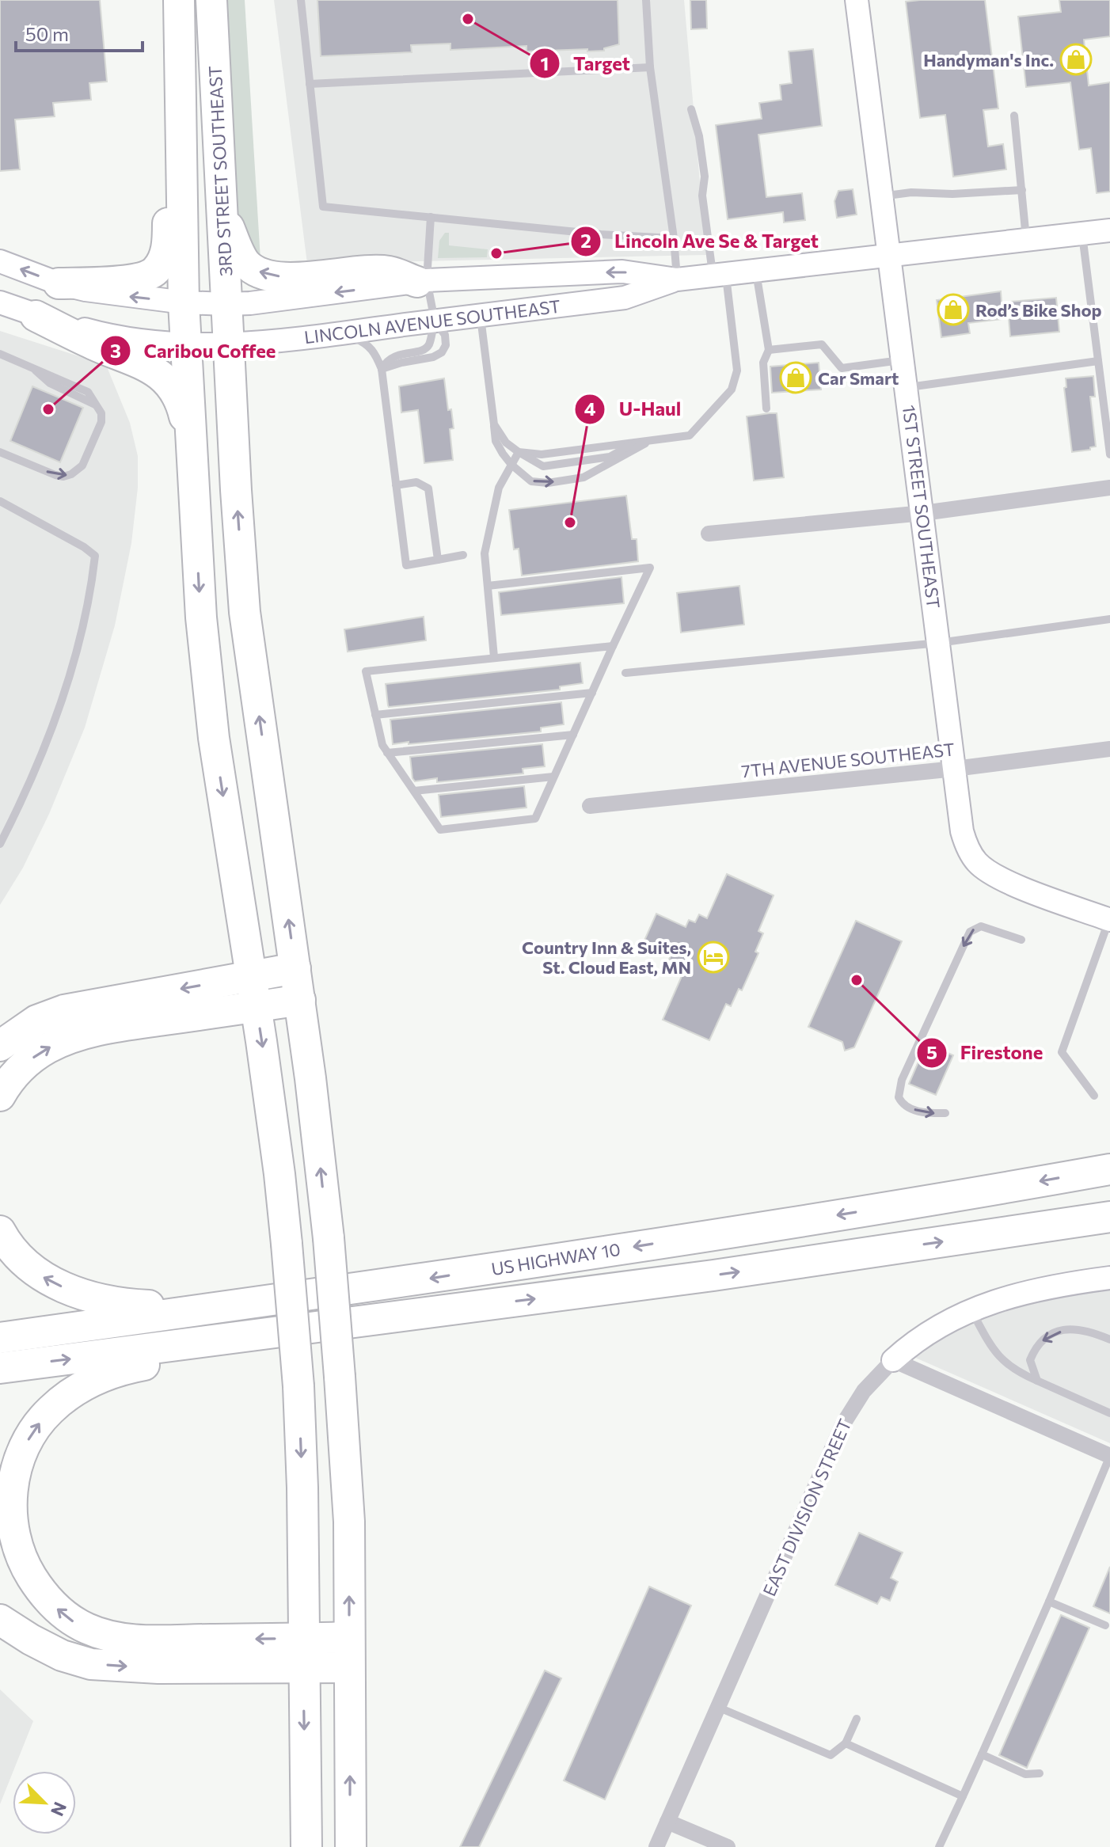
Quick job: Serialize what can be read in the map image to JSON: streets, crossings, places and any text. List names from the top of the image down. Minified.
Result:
{"streets":{"highway":["3RD STREET SOUTHEAST","US HIGHWAY 10"],"street":["LINCOLN AVENUE SOUTHEAST","1ST STREET SOUTHEAST","7TH AVENUE SOUTHEAST","EAST DIVISION STREET"]},"crossings":[["3RD STREET SOUTHEAST","LINCOLN AVENUE SOUTHEAST"],["LINCOLN AVENUE SOUTHEAST","1ST STREET SOUTHEAST"],["1ST STREET SOUTHEAST","7TH AVENUE SOUTHEAST"]],"places":{"other":["Target","Lincoln Ave Se & Target","Caribou Coffee","U-Haul","Firestone"],"shop":["Handyman's Inc.","Rod’s Bike Shop","Car Smart"],"hotel":["Country Inn & Suites, St. Cloud East, MN"]},"scale_bar":"50 m","north":"bottom right"}
